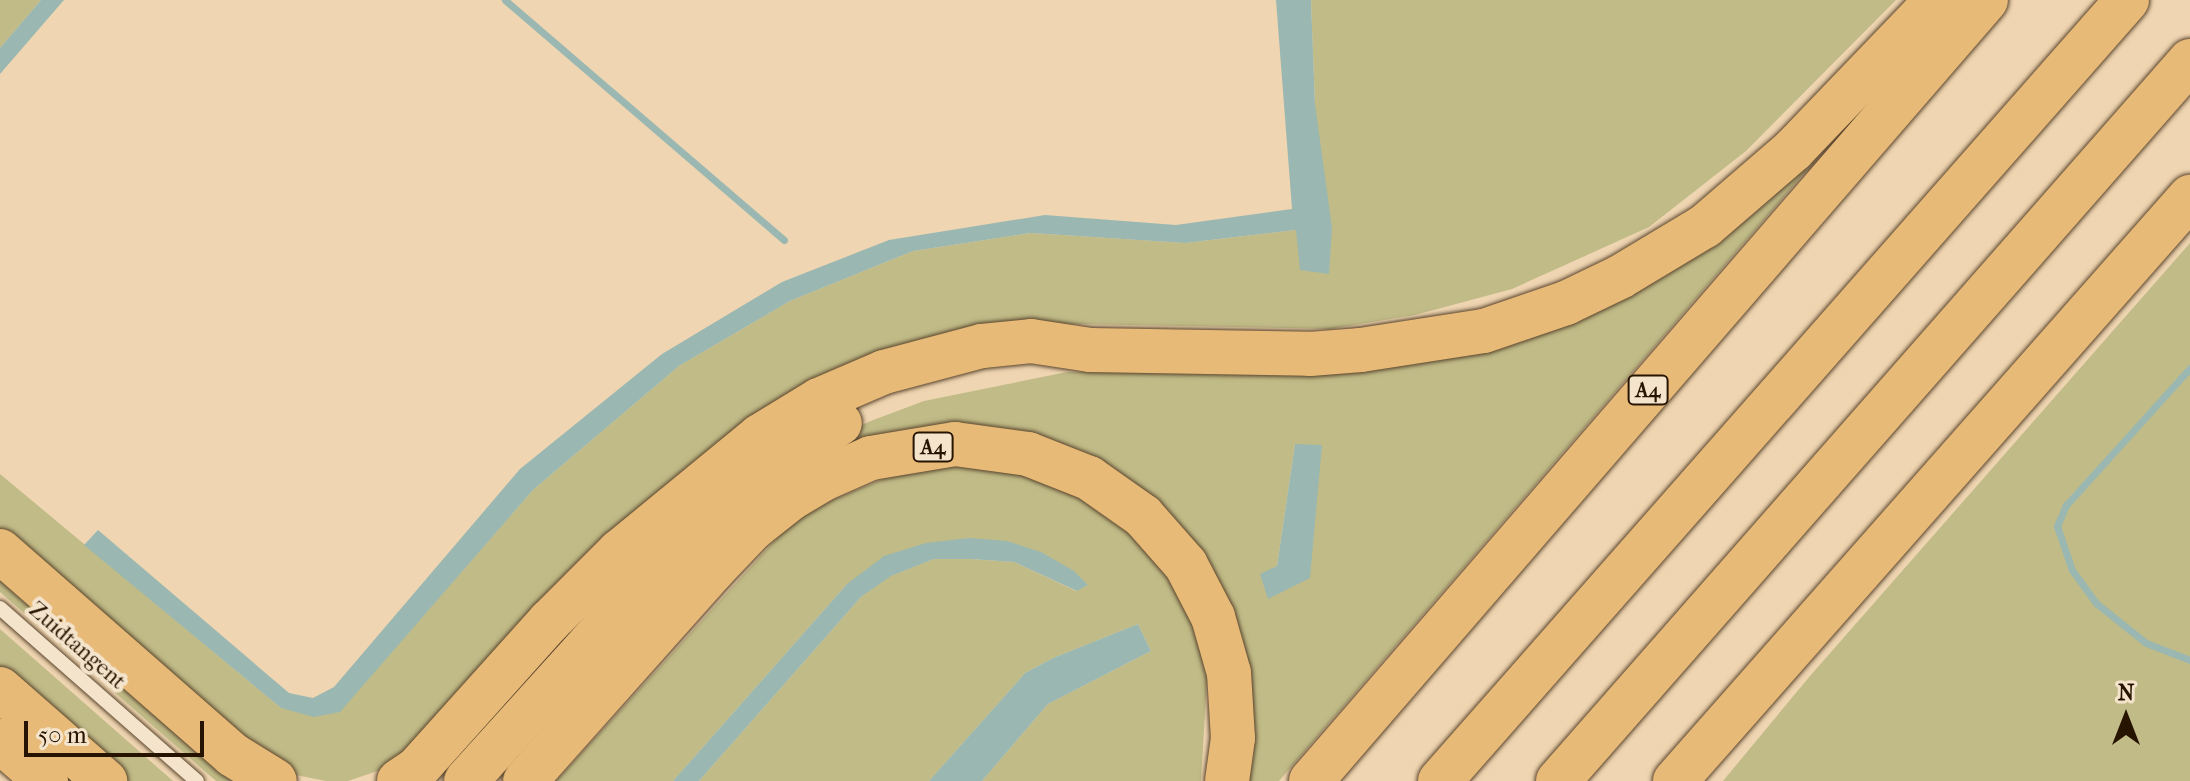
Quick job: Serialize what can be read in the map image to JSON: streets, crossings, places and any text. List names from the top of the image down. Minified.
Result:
{"streets":{"highway":["A4"],"lane":["Zuidtangent"]},"scale_bar":"50 m","north":"top"}
